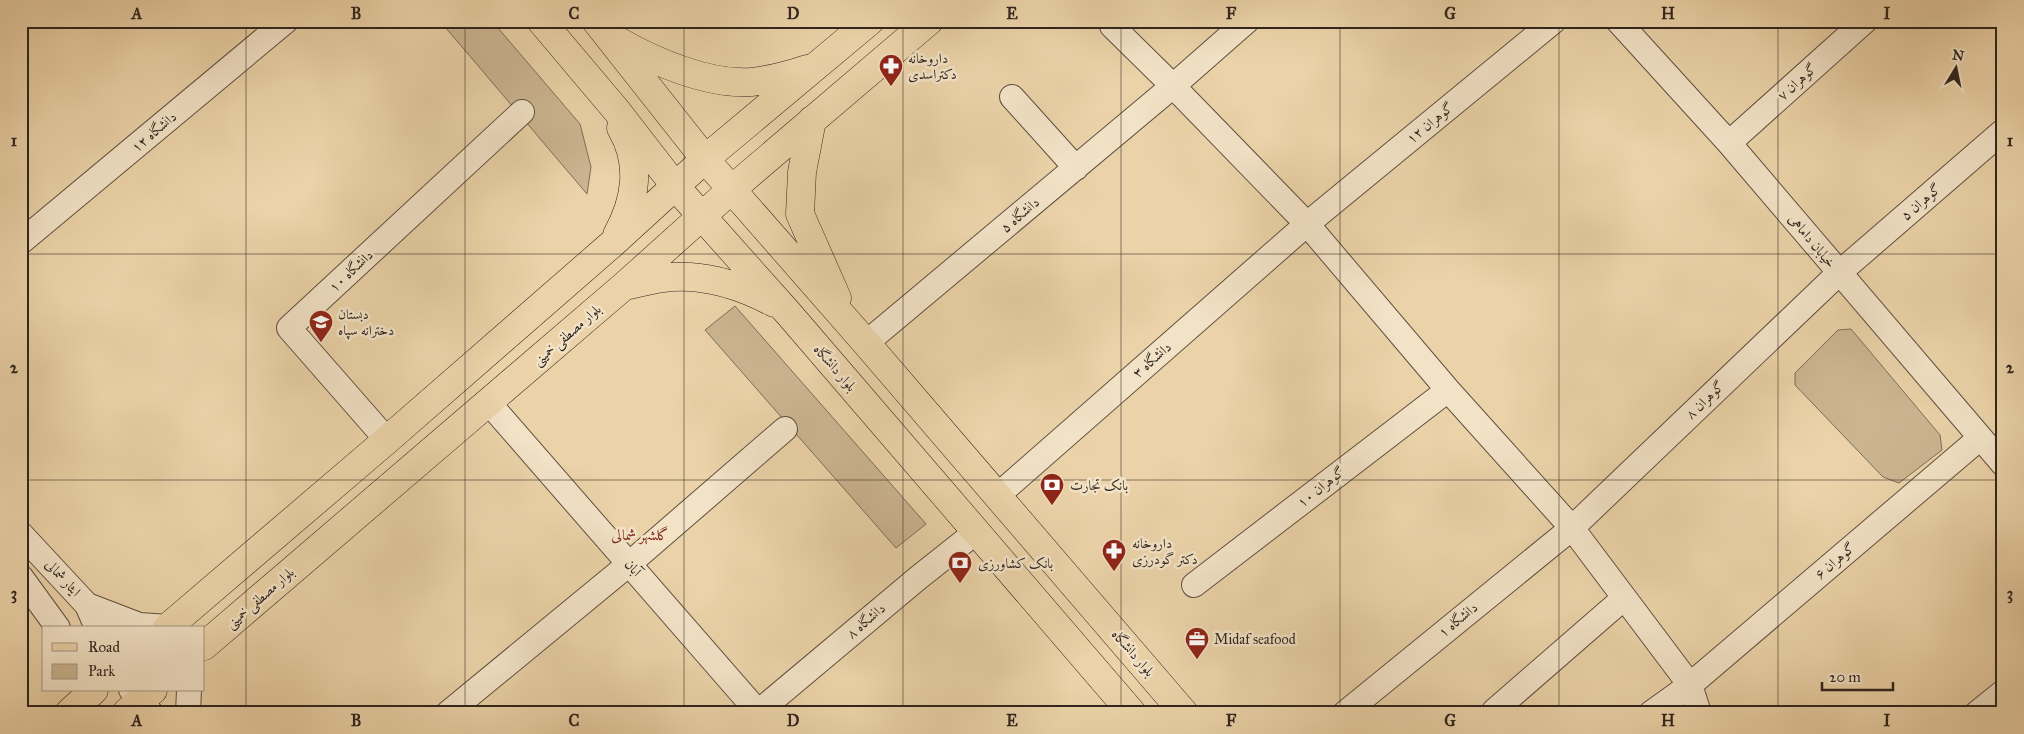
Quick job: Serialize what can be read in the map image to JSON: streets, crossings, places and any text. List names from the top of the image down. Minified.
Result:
{"streets":{"main road":["بلوار مصطفی خمینی","بلوار دانشگاه"],"street":["گوهران ۷","گوهران ۱۲","دانشگاه ۱۲","گوهران ۵","دانشگاه ۵","خیابان داماهی","دانشگاه ۱۰","دانشگاه ۳","گوهران ۸","گوهران ۱۰","گوهران ۶","آبان","ایثار شمالی","دانشگاه ۱","دانشگاه ۸"]},"crossings":[["گوهران ۷","خیابان داماهی"],["گوهران ۱۲","دانشگاه ۳"],["گوهران ۵","خیابان داماهی"],["گوهران ۵","گوهران ۸"],["دانشگاه ۵","بلوار دانشگاه"],["خیابان داماهی","گوهران ۸"],["خیابان داماهی","گوهران ۶"],["بلوار مصطفی خمینی","بلوار دانشگاه"],["بلوار مصطفی خمینی","آبان"],["دانشگاه ۳","بلوار دانشگاه"],["بلوار دانشگاه","دانشگاه ۸"],["گوهران ۸","دانشگاه ۱"],["آبان","دانشگاه ۸"]],"districts":["گلشهر شمالی"],"places":{"pharmacy":["داروخانه دکتراسدی","داروخانه دکتر گودرزی"],"school or university":["دبستان دخترانه سپاه"],"bank":["بانک تجارت","بانک کشاورزی"],"office":["Midaf seafood"]},"legend":["Road","Park"],"scale_bar":"20 m","north":"top","grid":{"columns":["A","B","C","D","E","F","G","H","I"],"rows":["1","2","3"]}}
